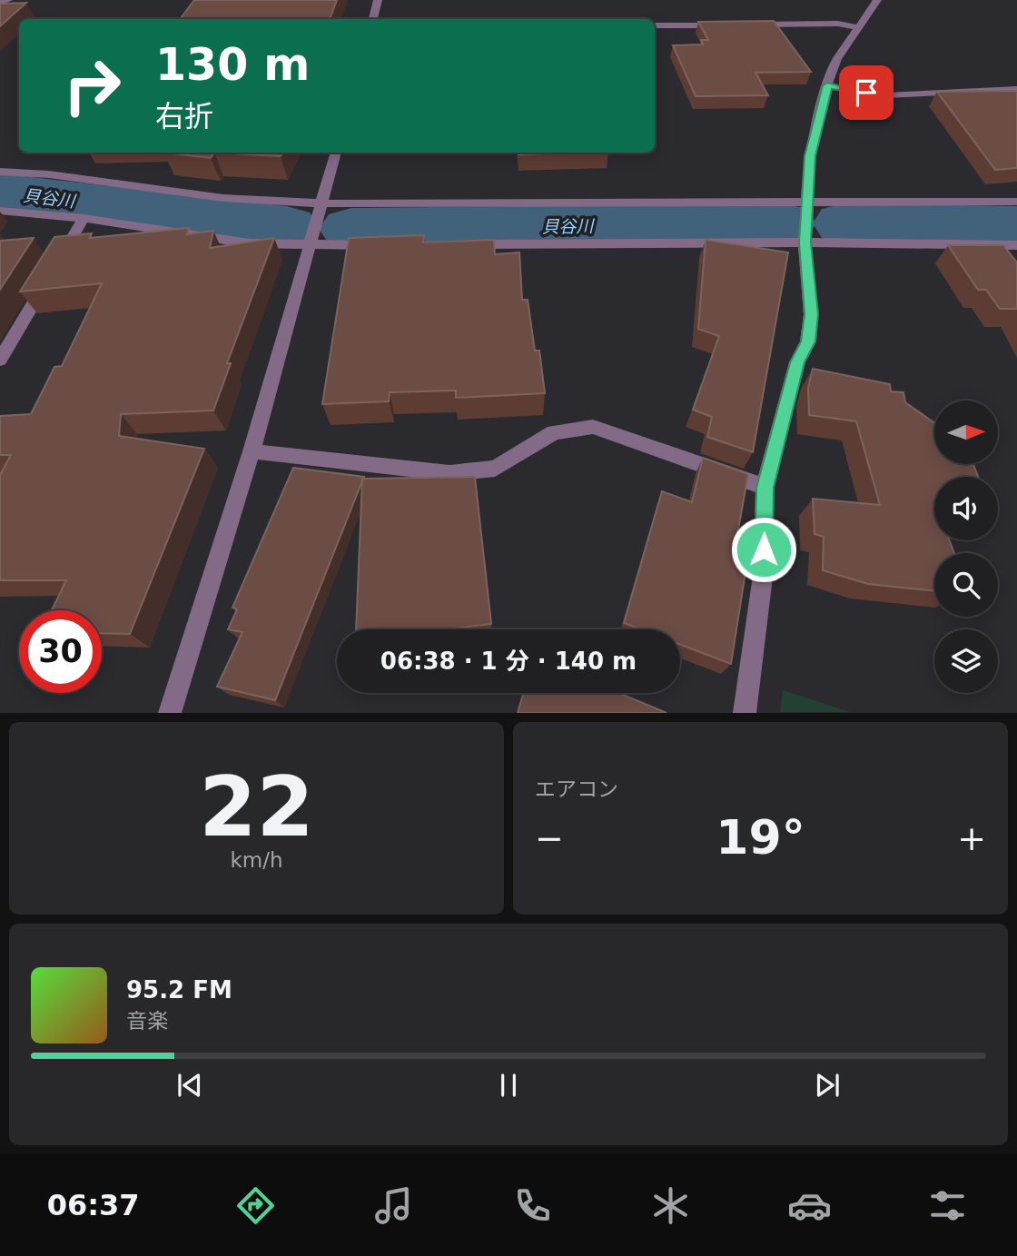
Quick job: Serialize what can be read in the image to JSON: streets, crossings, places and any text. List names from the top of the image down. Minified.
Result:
{"water":["貝谷川"],"north":"right","page":{"turn":["130 m","右折"],"limit":"30","trip":"06:38 · 1 分 · 140 m","tile":[["22","km/h"],"エアコン"],"heat":["−","19°","+"],"song":["95.2 FM","音楽"],"tabs":"06:37"}}
